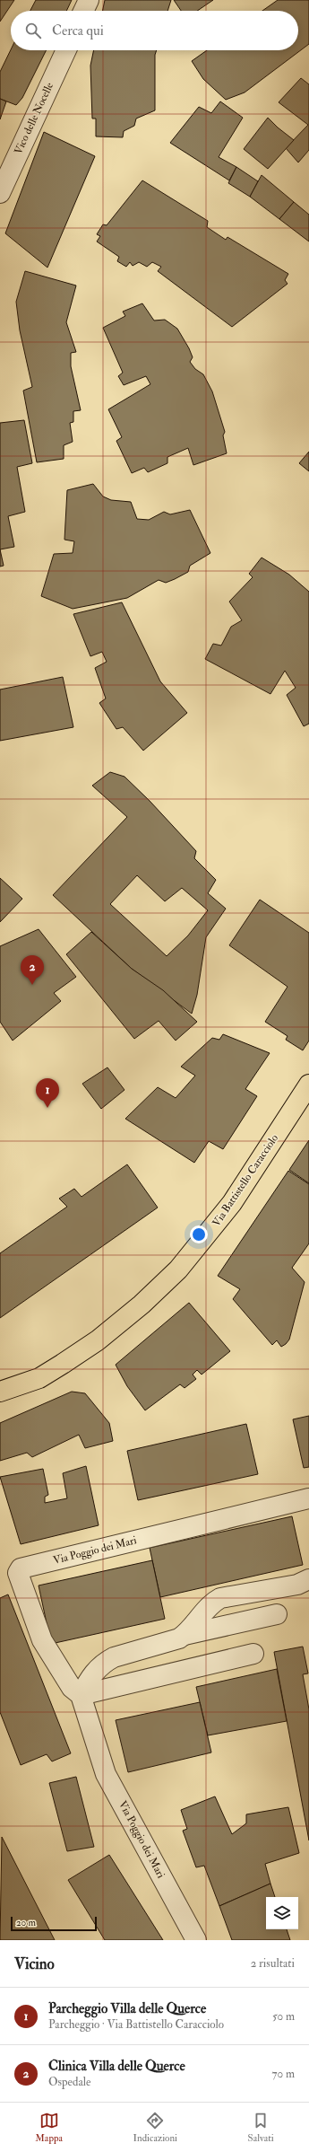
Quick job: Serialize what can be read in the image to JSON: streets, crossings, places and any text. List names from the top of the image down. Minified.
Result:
{"streets":{"main road":["Via Battistello Caracciolo"],"street":["Vico delle Nocelle","Via Poggio dei Mari"]},"scale_bar":"20 m","page":{"search":"Cerca qui","pins":["2","1"],"scale":"20 m","heading":["Vicino","2 risultati"],"list":[{"mark":"1","name":"Parcheggio Villa delle Querce","note":"Parcheggio · Via Battistello Caracciolo","value":"50 m"},{"mark":"2","name":"Clinica Villa delle Querce","note":"Ospedale","value":"70 m"}],"nav":["Mappa","Indicazioni","Salvati"]}}
